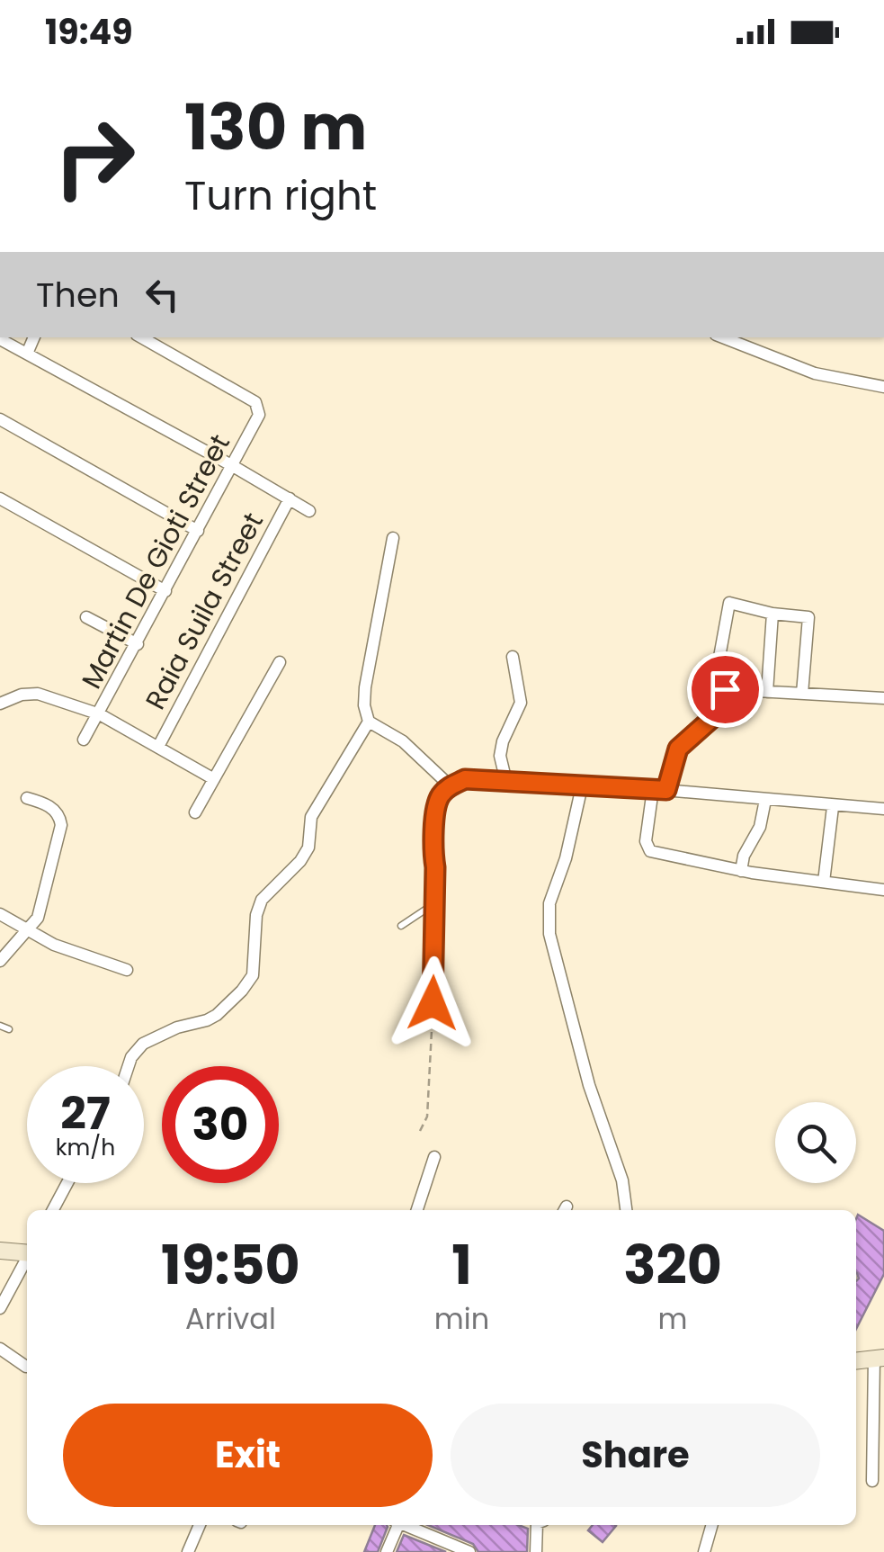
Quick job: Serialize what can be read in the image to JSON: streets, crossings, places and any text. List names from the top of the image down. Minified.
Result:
{"streets":{"street":["Martin De Gioti Street","Raia Suila Street"]},"page":{"status":"19:49","turn":["130 m","Turn right"],"then":"Then","speed":"27 km/h","limit":"30","eta":["19:50","Arrival","1","min","320","m"],"buttons":["Exit","Share"]}}
